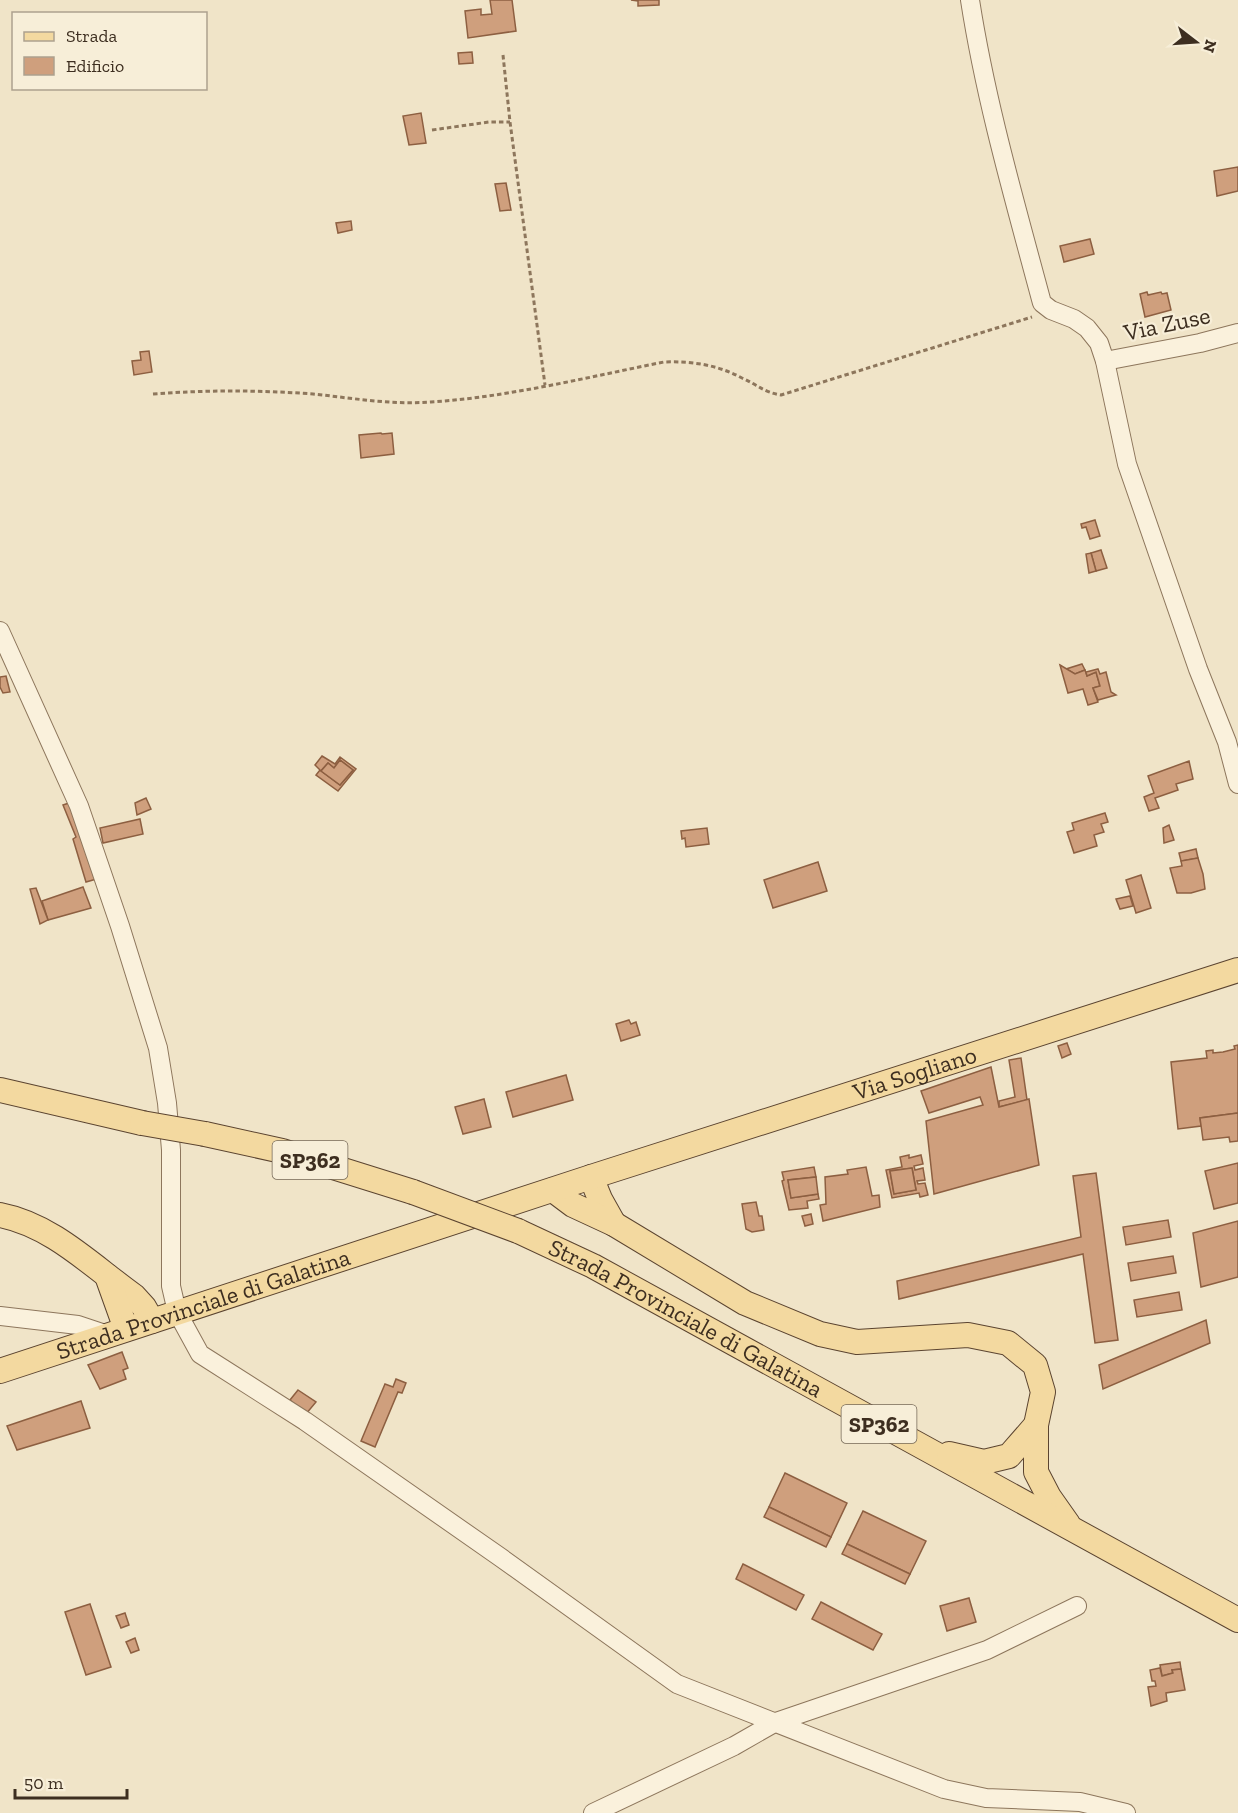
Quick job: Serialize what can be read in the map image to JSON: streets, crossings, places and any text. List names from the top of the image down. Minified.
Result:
{"streets":{"main road":["Via Sogliano","SP362","Strada Provinciale di Galatina"],"street":["Via Zuse"]},"crossings":[["Via Sogliano","Strada Provinciale di Galatina"]],"legend":["Strada","Edificio"],"scale_bar":"50 m","north":"right"}
